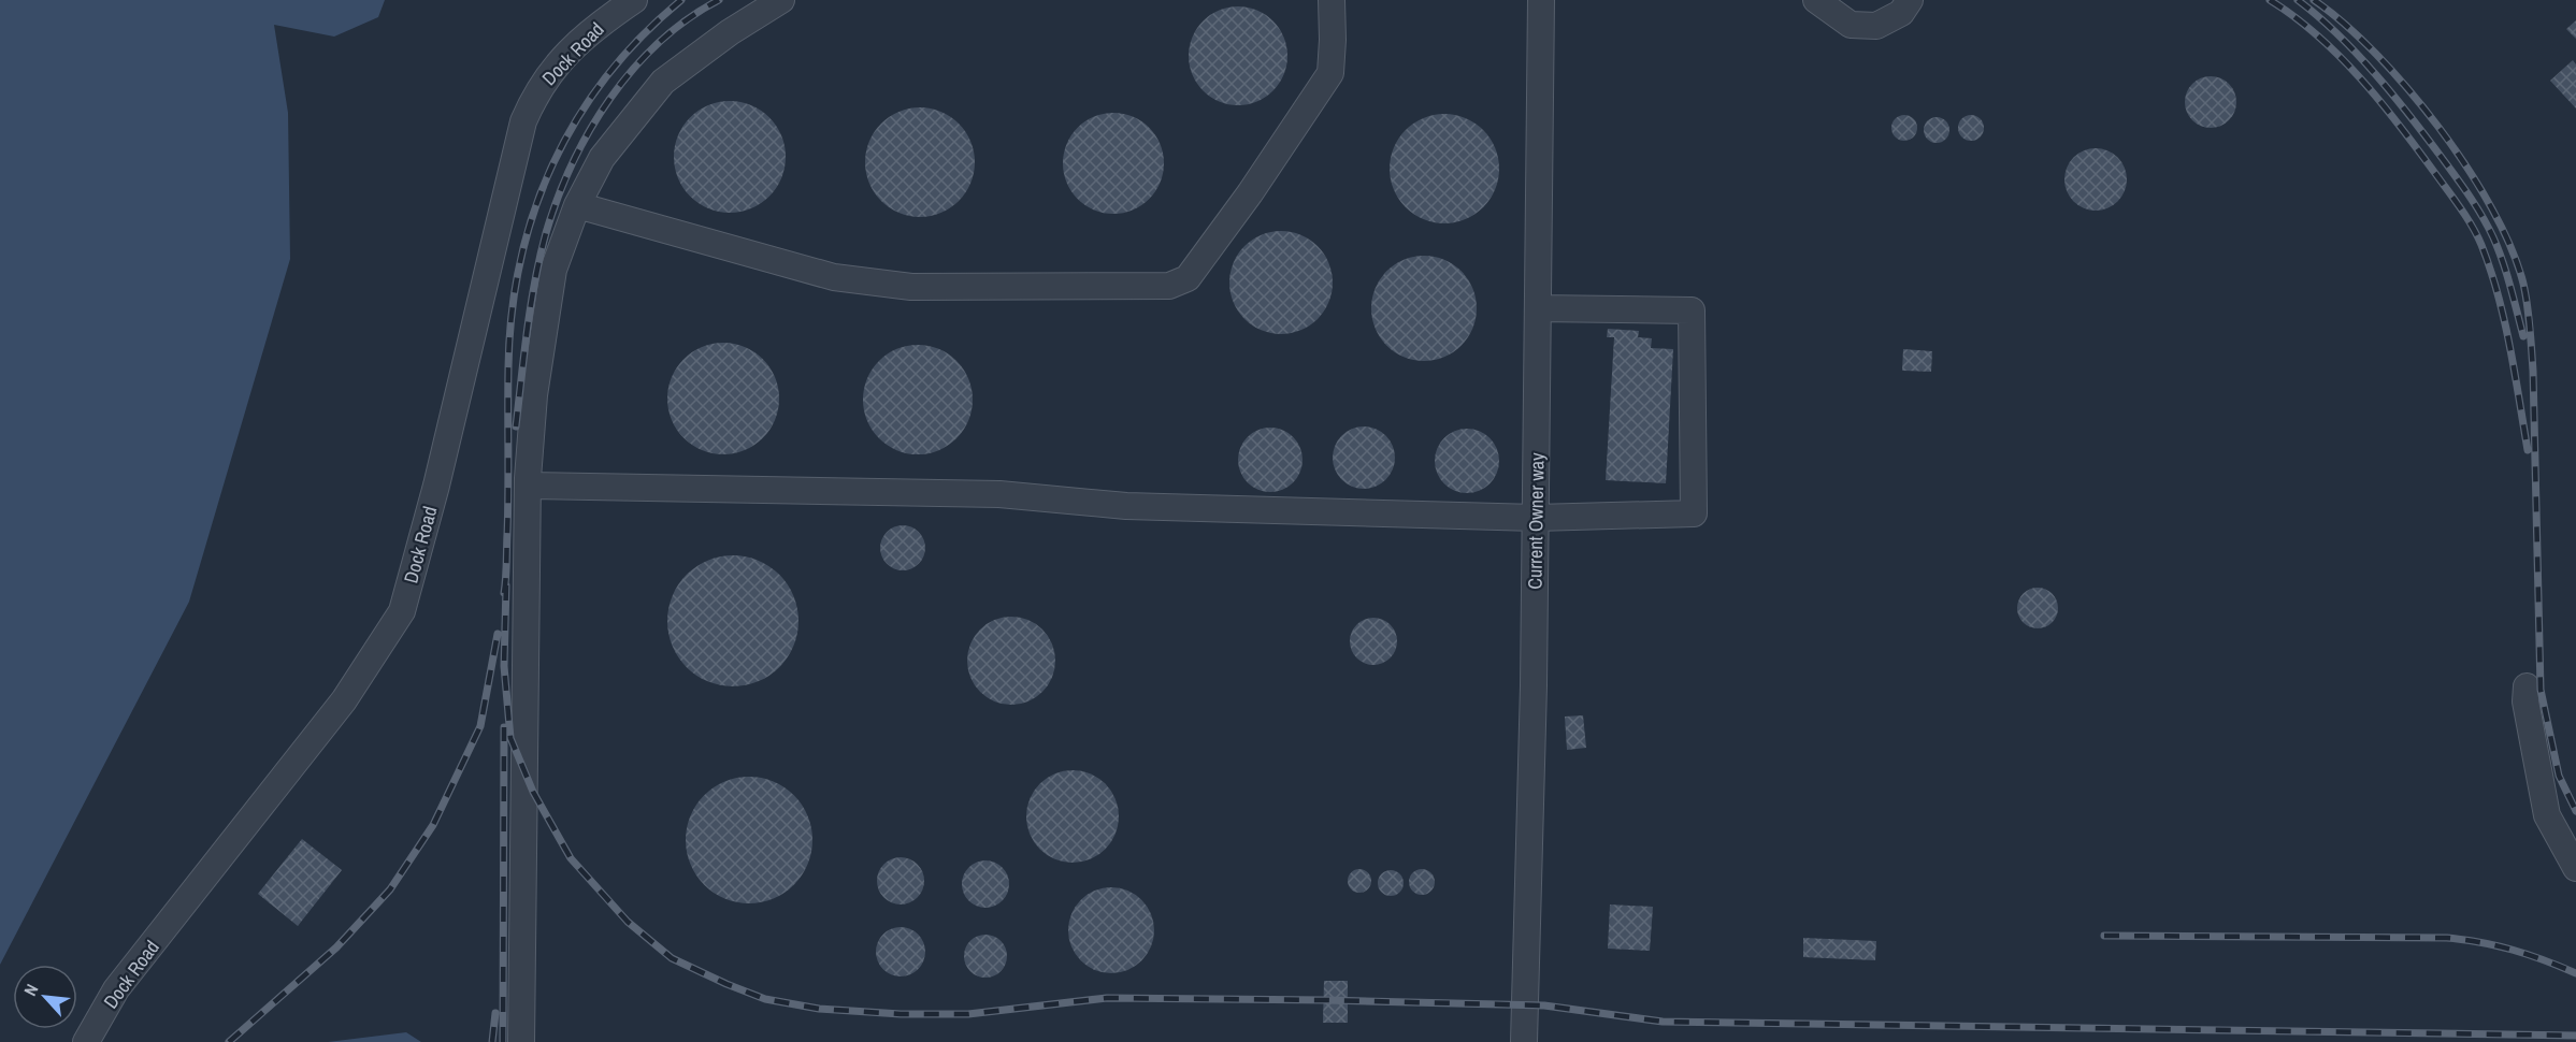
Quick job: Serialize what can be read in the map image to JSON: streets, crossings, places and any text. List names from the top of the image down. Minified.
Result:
{"streets":{"street":["Dock Road","Current Owner way"]},"north":"top left"}
